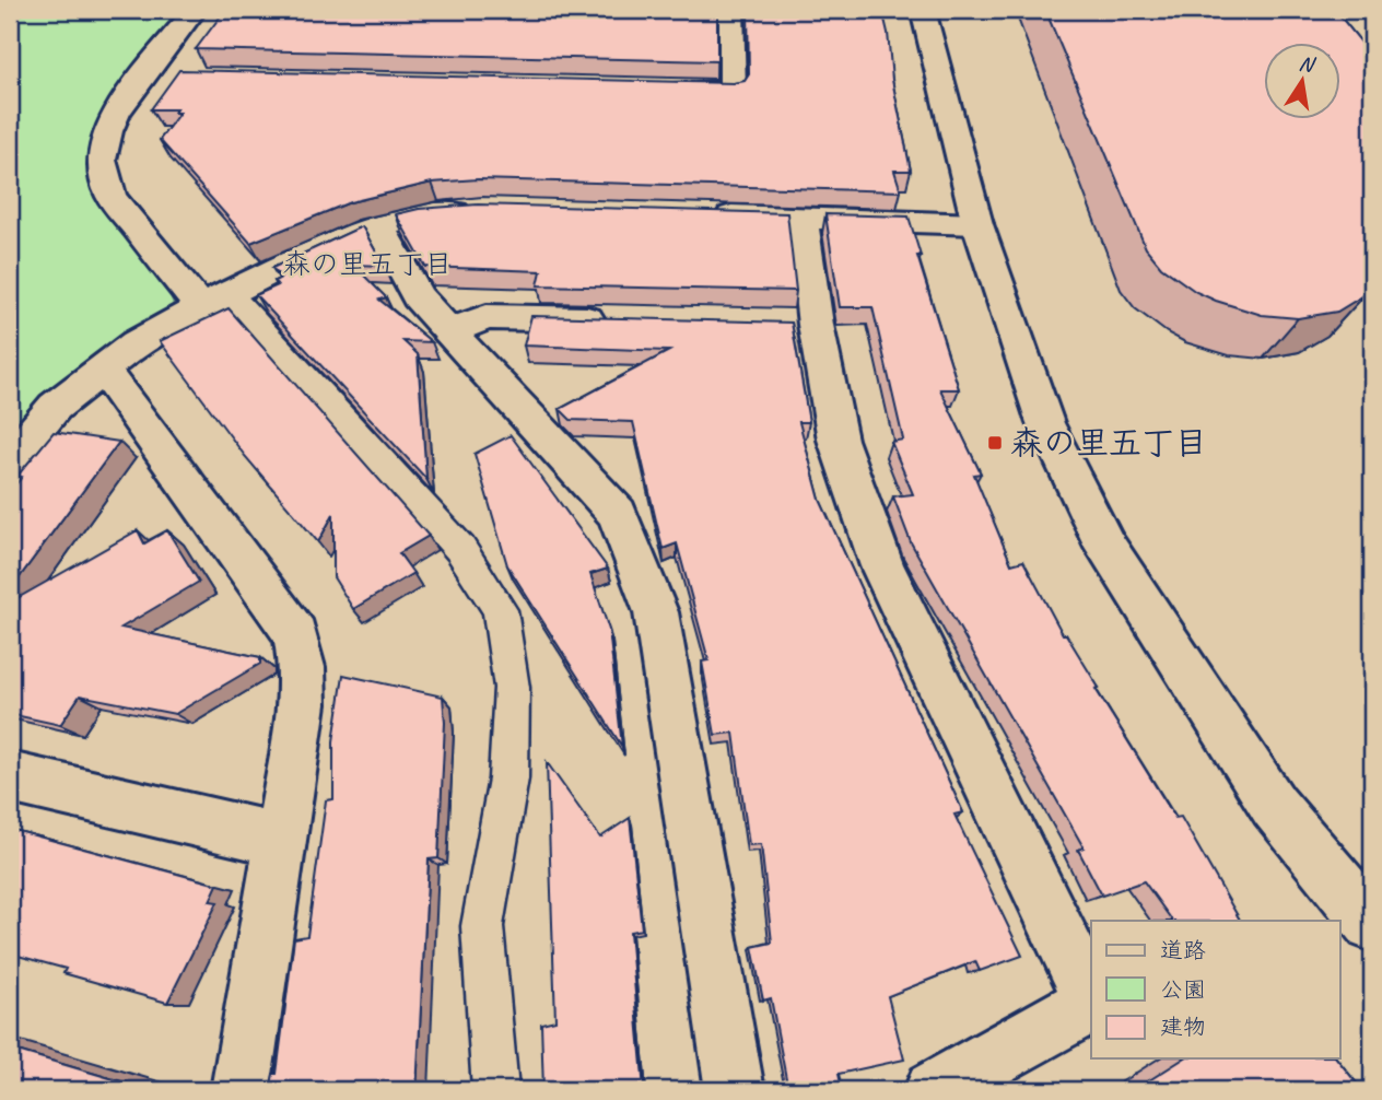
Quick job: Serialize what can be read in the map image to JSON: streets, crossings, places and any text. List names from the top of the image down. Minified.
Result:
{"districts":["森の里五丁目"],"places":{"transit":["森の里五丁目"]},"legend":["道路","公園","建物"],"north":"top"}
